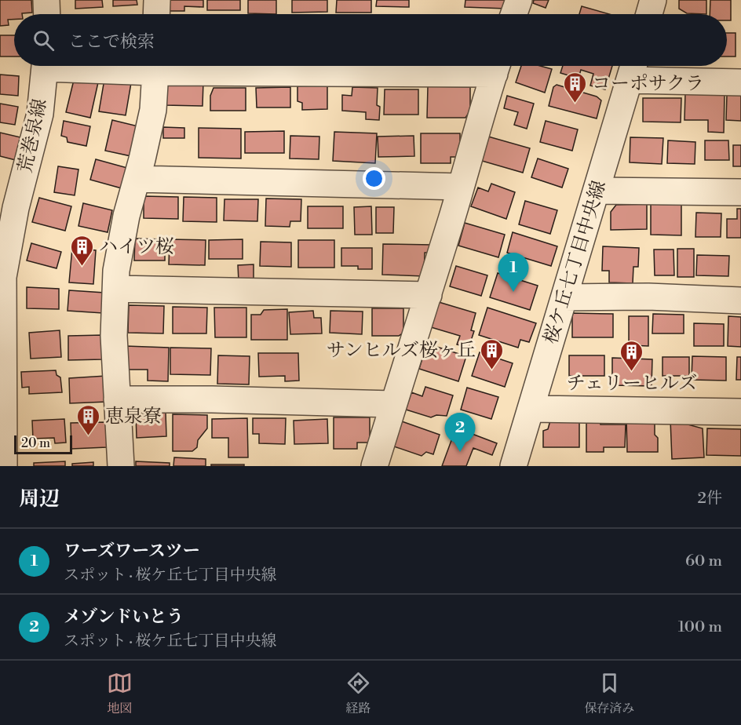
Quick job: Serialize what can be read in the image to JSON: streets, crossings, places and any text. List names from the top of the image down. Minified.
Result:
{"streets":{"street":["荒巻泉線","桜ケ丘七丁目中央線"]},"places":{"building":["コーポサクラ","ハイツ桜","サンヒルズ桜ヶ丘","チェリーヒルズ","恵泉寮"]},"scale_bar":"20 m","page":{"search":"ここで検索","pins":["1","2"],"scale":"20 m","heading":["周辺","2件"],"list":[{"mark":"1","name":"ワーズワースツー","note":"スポット · 桜ケ丘七丁目中央線","value":"60 m"},{"mark":"2","name":"メゾンドいとう","note":"スポット · 桜ケ丘七丁目中央線","value":"100 m"}],"nav":["地図","経路","保存済み"]}}
